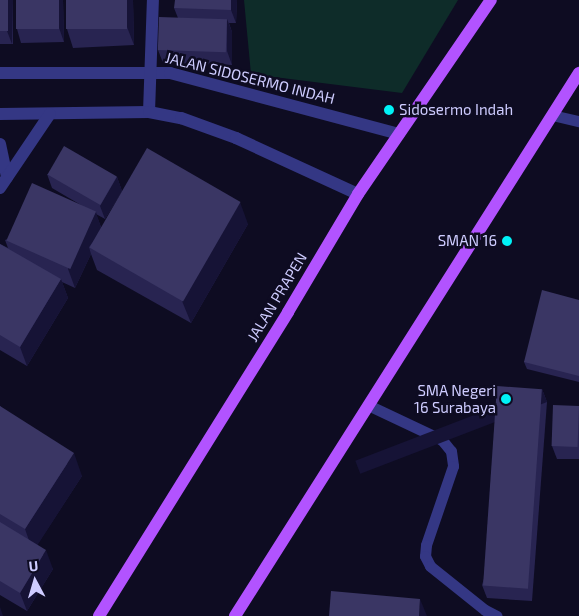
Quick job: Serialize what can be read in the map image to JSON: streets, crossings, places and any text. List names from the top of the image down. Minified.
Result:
{"streets":{"main road":["JALAN PRAPEN"],"street":["JALAN SIDOSERMO INDAH"]},"crossings":[["JALAN SIDOSERMO INDAH","JALAN PRAPEN"]],"places":["Sidosermo Indah","SMAN 16","SMA Negeri 16 Surabaya"],"north":"top"}
